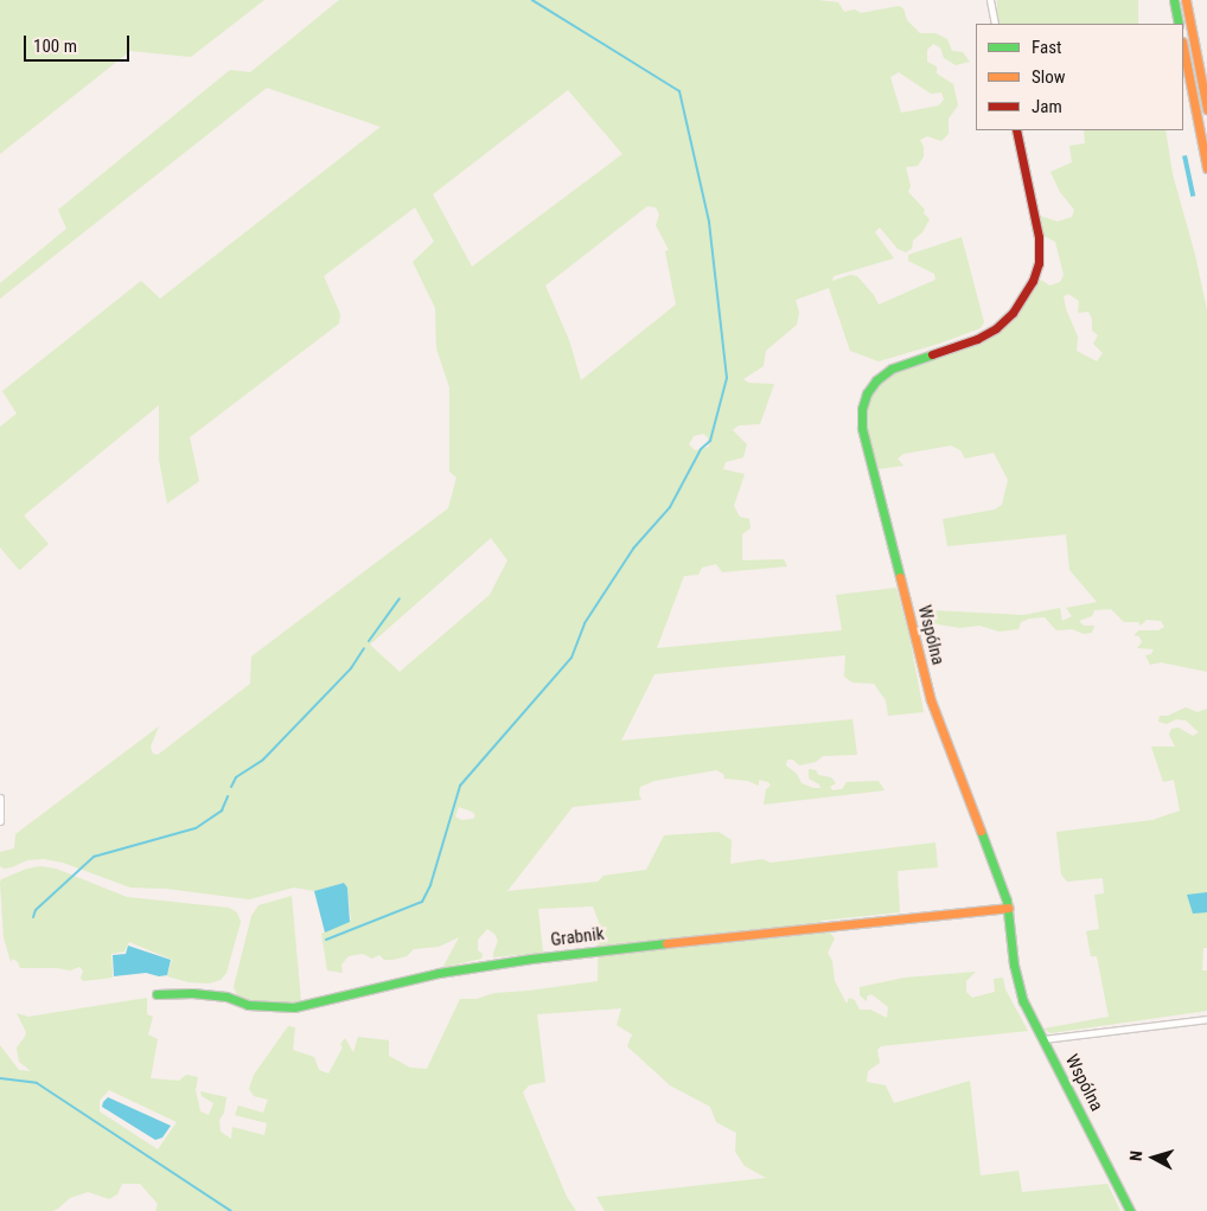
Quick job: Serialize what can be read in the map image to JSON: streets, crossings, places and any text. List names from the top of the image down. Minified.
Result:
{"streets":{"main road":["Wspólna","Grabnik"]},"crossings":[["Wspólna","Grabnik"]],"legend":["Fast","Slow","Jam"],"scale_bar":"100 m","north":"left"}
